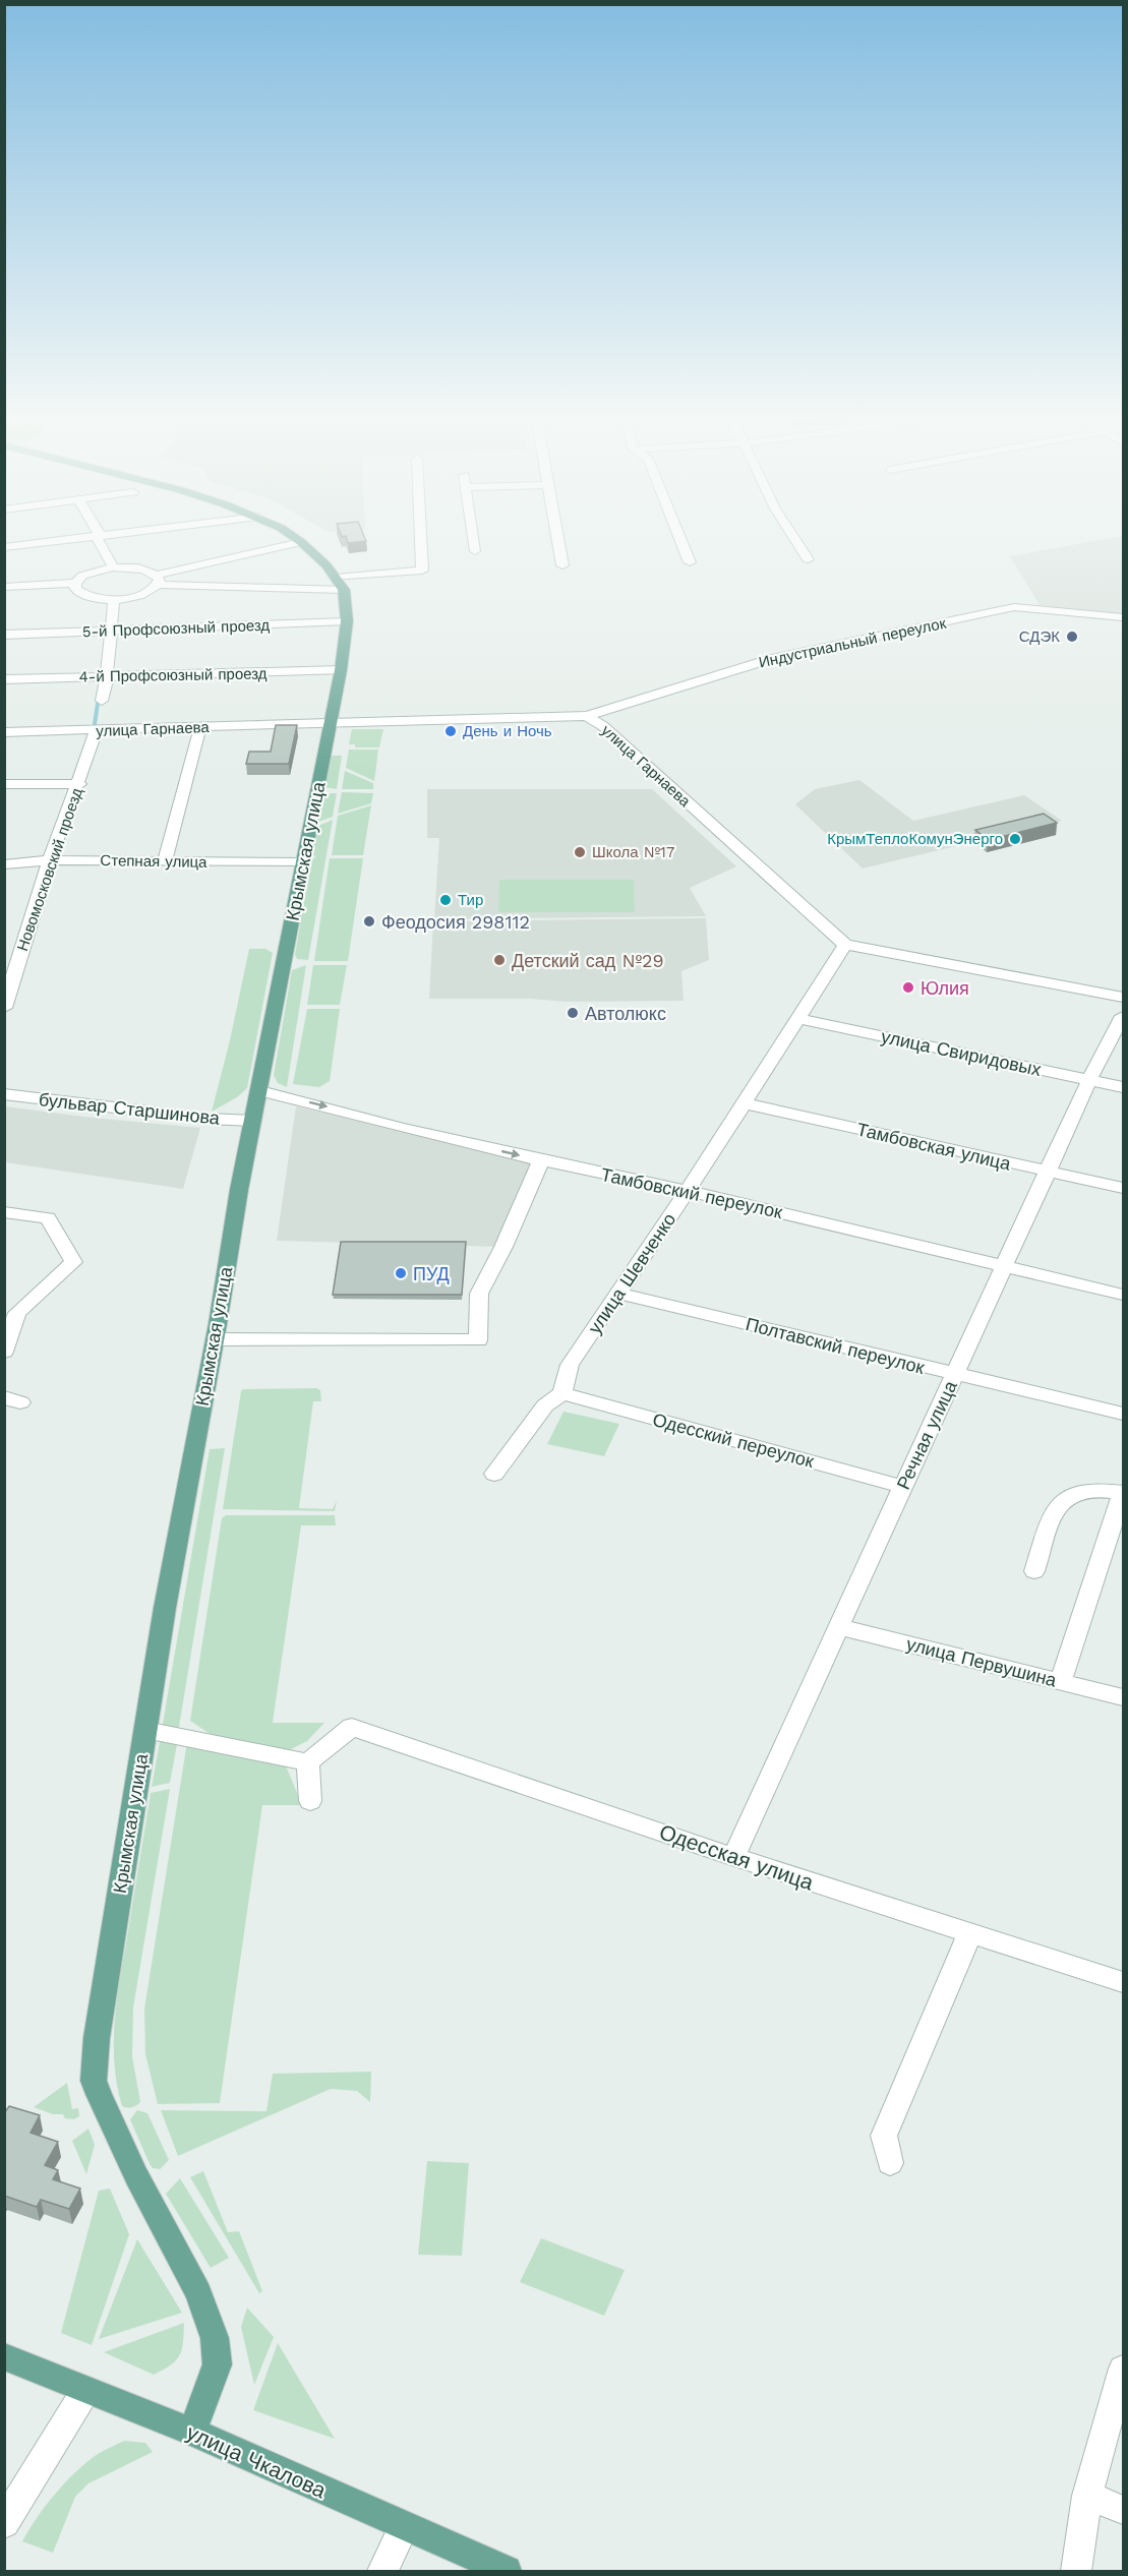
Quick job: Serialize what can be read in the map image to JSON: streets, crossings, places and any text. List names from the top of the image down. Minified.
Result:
{"streets":{"main road":["Крымская улица","улица Чкалова"],"street":["5-й Профсоюзный проезд","Индустриальный переулок","4-й Профсоюзный проезд","улица Гарнаева","Степная улица","Новомосковский проезд","улица Свиридовых","бульвар Старшинова","Тамбовская улица","Тамбовский переулок","улица Шевченко","Полтавский переулок","Речная улица","Одесский переулок","улица Первушина","Одесская улица"]},"crossings":[["5-й Профсоюзный проезд","Крымская улица"],["Индустриальный переулок","улица Гарнаева"],["4-й Профсоюзный проезд","Крымская улица"],["улица Гарнаева","Крымская улица"],["улица Гарнаева","Новомосковский проезд"],["улица Гарнаева","улица Шевченко"],["Крымская улица","Степная улица"],["Крымская улица","бульвар Старшинова"],["Крымская улица","Тамбовский переулок"],["Крымская улица","улица Чкалова"],["Степная улица","Новомосковский проезд"],["улица Свиридовых","улица Шевченко"],["улица Свиридовых","Речная улица"],["Тамбовская улица","улица Шевченко"],["Тамбовская улица","Речная улица"],["Тамбовский переулок","улица Шевченко"],["Тамбовский переулок","Речная улица"],["улица Шевченко","Полтавский переулок"],["улица Шевченко","Одесский переулок"],["Полтавский переулок","Речная улица"],["Речная улица","Одесский переулок"],["Речная улица","улица Первушина"],["Речная улица","Одесская улица"]],"places":["СДЭК","День и Ночь","КрымТеплоКомунЭнерго","Школа №17","Тир","Феодосия 298112","Детский сад №29","Юлия","Автолюкс","ПУД"]}
